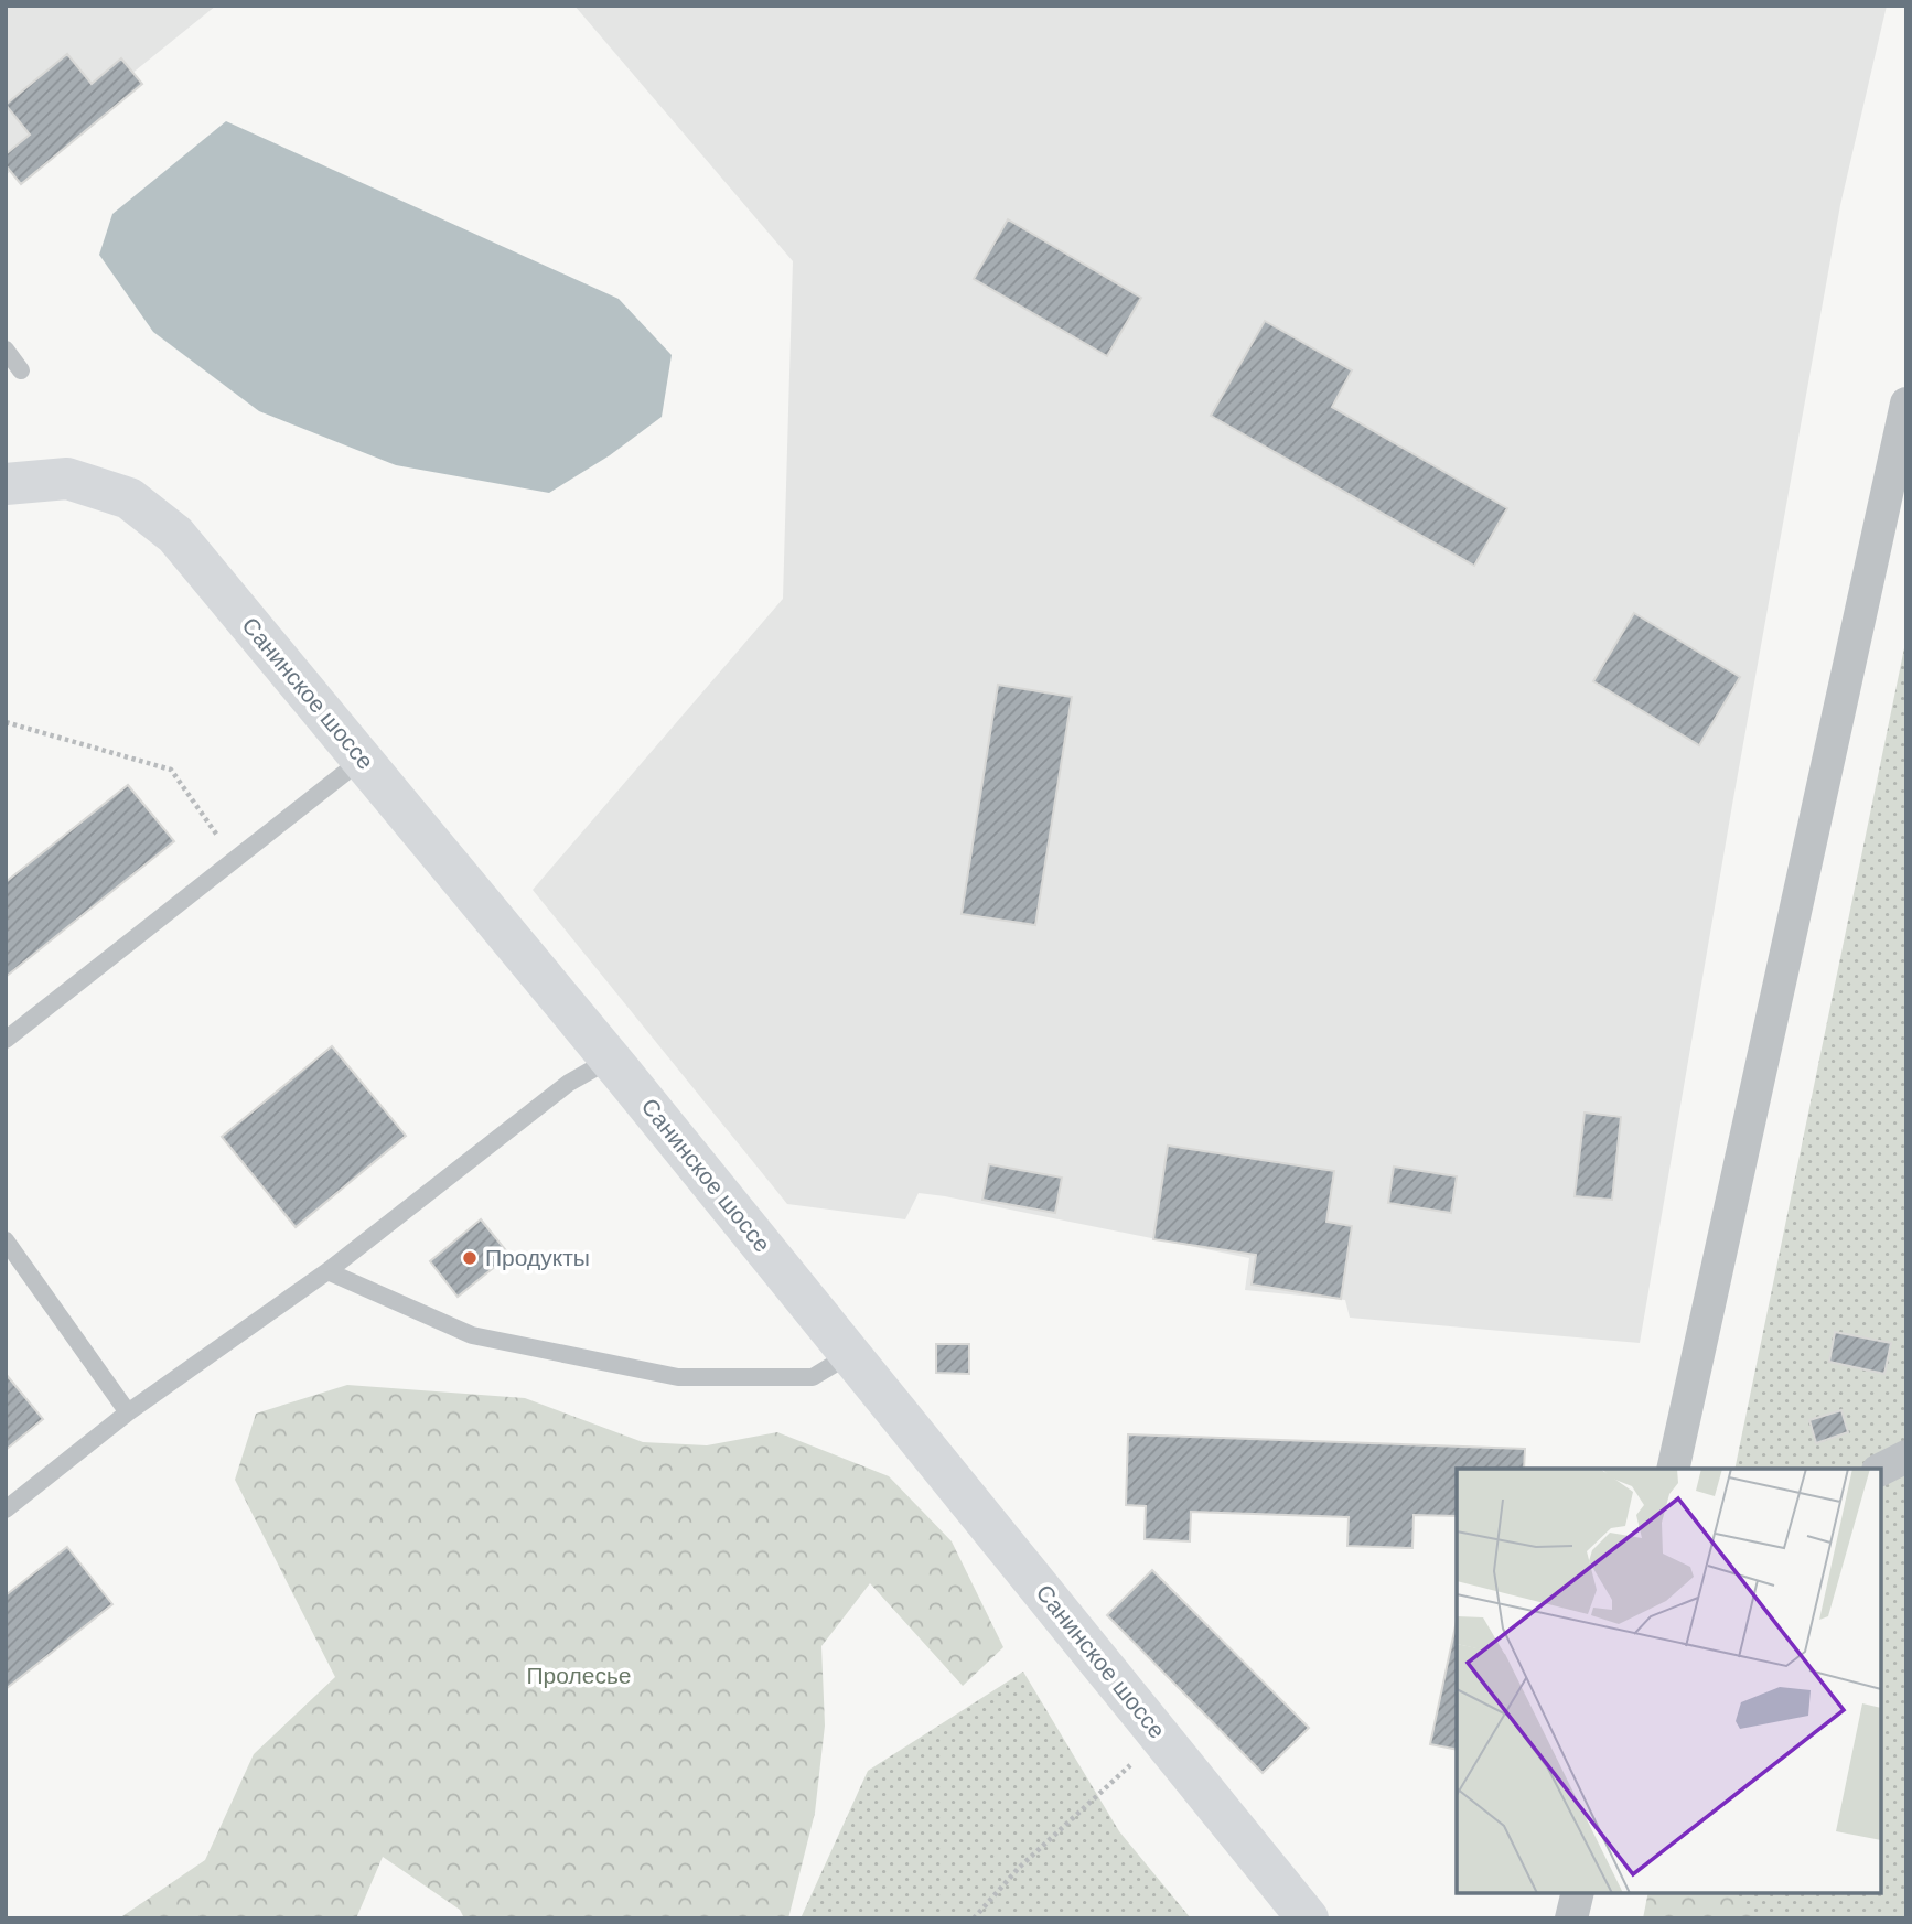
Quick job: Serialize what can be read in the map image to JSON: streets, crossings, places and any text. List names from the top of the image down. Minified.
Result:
{"streets":{"street":["Санинское шоссе"]},"parks":["Пролесье"],"places":["Продукты"]}
